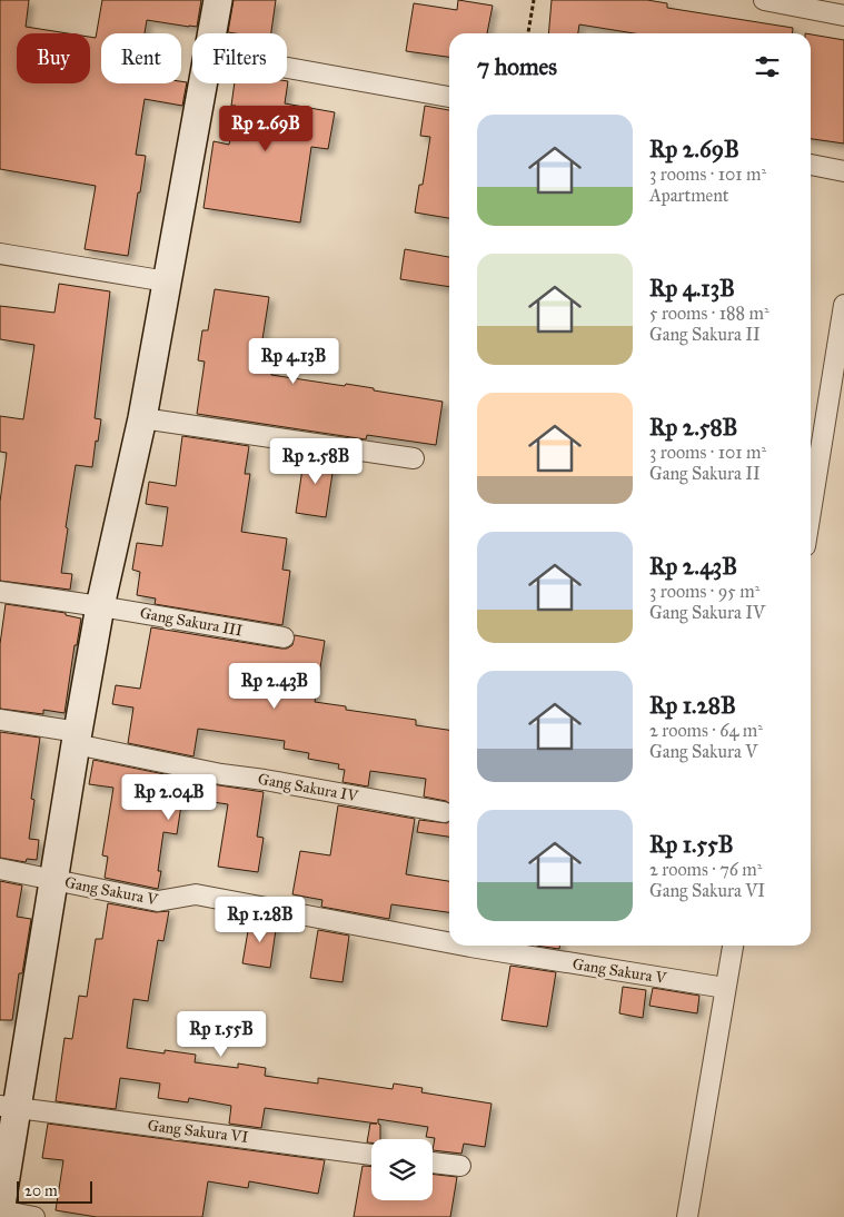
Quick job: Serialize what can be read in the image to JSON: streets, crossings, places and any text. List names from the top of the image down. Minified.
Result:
{"streets":{"street":["Gang Sakura III","Gang Sakura IV","Gang Sakura V","Gang Sakura VI"]},"scale_bar":"20 m","page":{"chip":["Buy","Rent","Filters"],"heading":"7 homes","list":[{"name":"Rp 2.69B","note":"3 rooms · 101 m² · Apartment"},{"name":"Rp 4.13B","note":"5 rooms · 188 m² · Gang Sakura II"},{"name":"Rp 2.58B","note":"3 rooms · 101 m² · Gang Sakura II"},{"name":"Rp 2.43B","note":"3 rooms · 95 m² · Gang Sakura IV"},{"name":"Rp 1.28B","note":"2 rooms · 64 m² · Gang Sakura V"},{"name":"Rp 1.55B","note":"2 rooms · 76 m² · Gang Sakura VI"}],"price":["Rp 2.69B","Rp 4.13B","Rp 2.58B","Rp 2.43B","Rp 2.04B","Rp 1.28B","Rp 1.55B"],"scale":"20 m"}}
